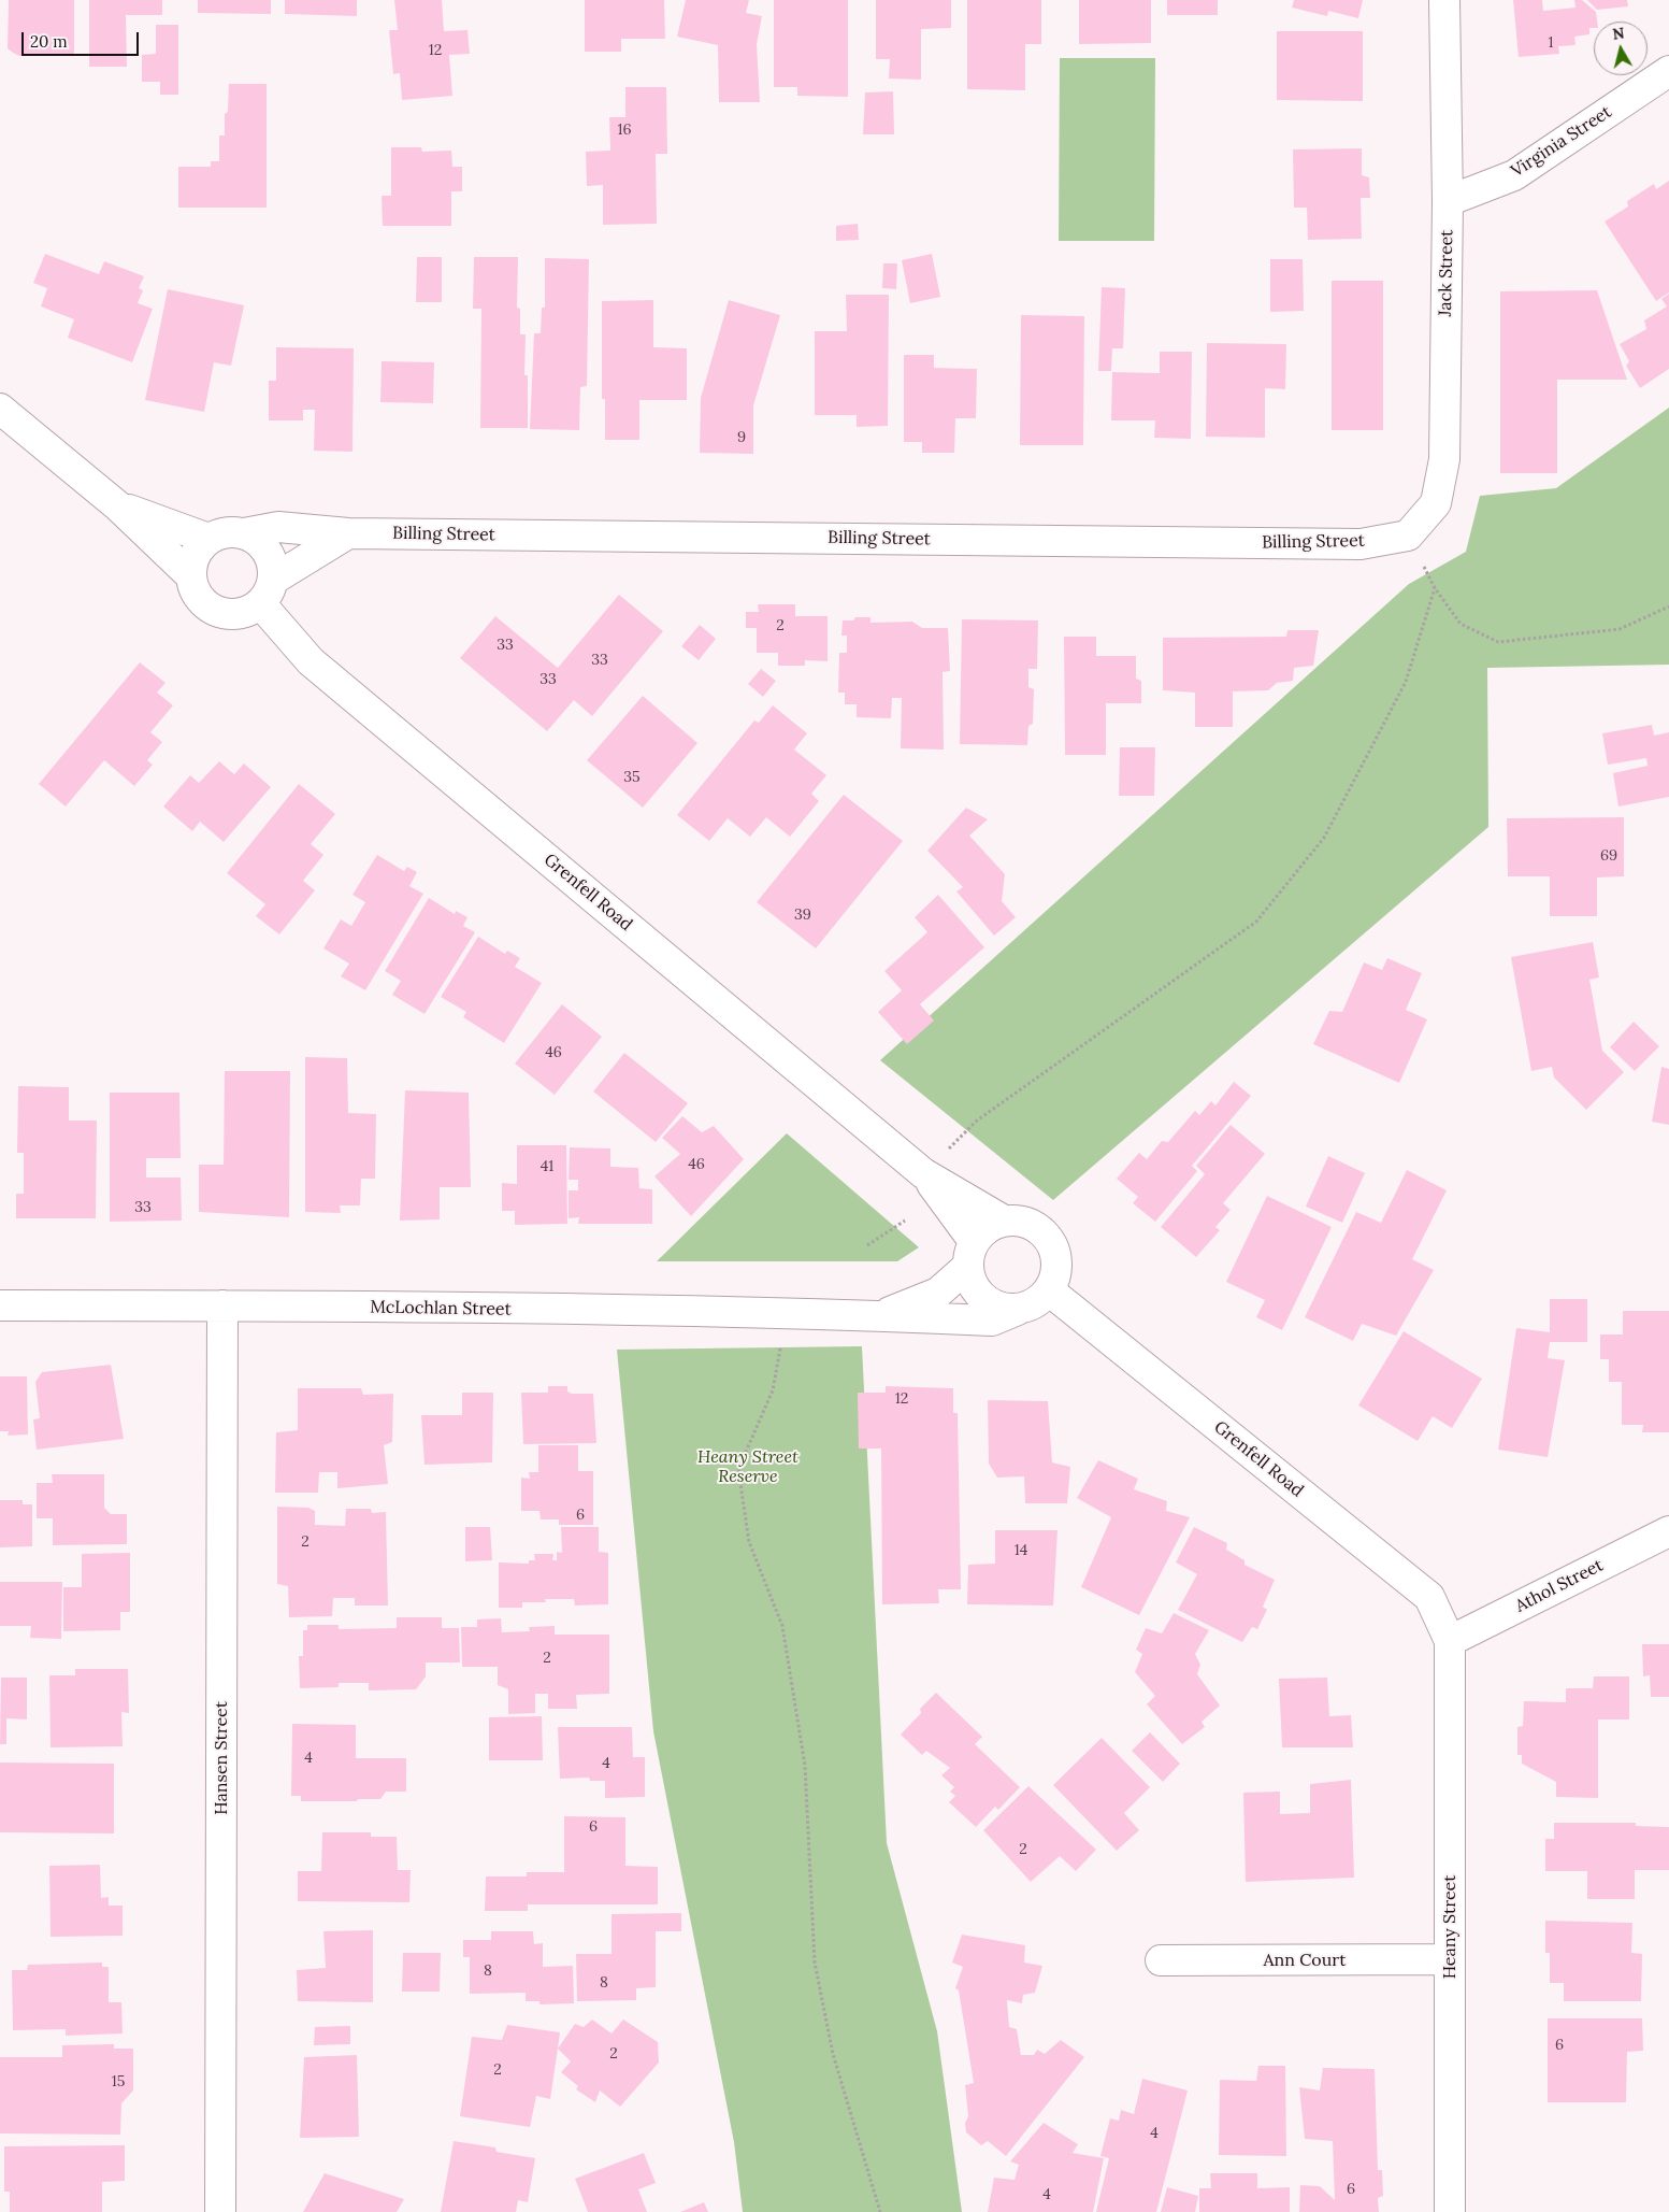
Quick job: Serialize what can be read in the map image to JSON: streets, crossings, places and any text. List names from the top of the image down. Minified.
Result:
{"streets":{"street":["Virginia Street","Jack Street","Billing Street","Grenfell Road","McLochlan Street","Athol Street","Hansen Street","Heany Street","Ann Court"]},"crossings":[["Virginia Street","Jack Street"],["Jack Street","Billing Street"],["Billing Street","Grenfell Road"],["Grenfell Road","McLochlan Street"],["Grenfell Road","Athol Street"],["Grenfell Road","Heany Street"],["McLochlan Street","Hansen Street"],["Athol Street","Heany Street"],["Heany Street","Ann Court"]],"parks":["Heany Street Reserve"],"house_numbers":["1","12","16","9","2","33","33","33","35","69","39","46","46","41","33","12","6","2","14","2","4","4","6","2","8","8","6","2","2","15","4","6","4"],"scale_bar":"20 m","north":"top"}
